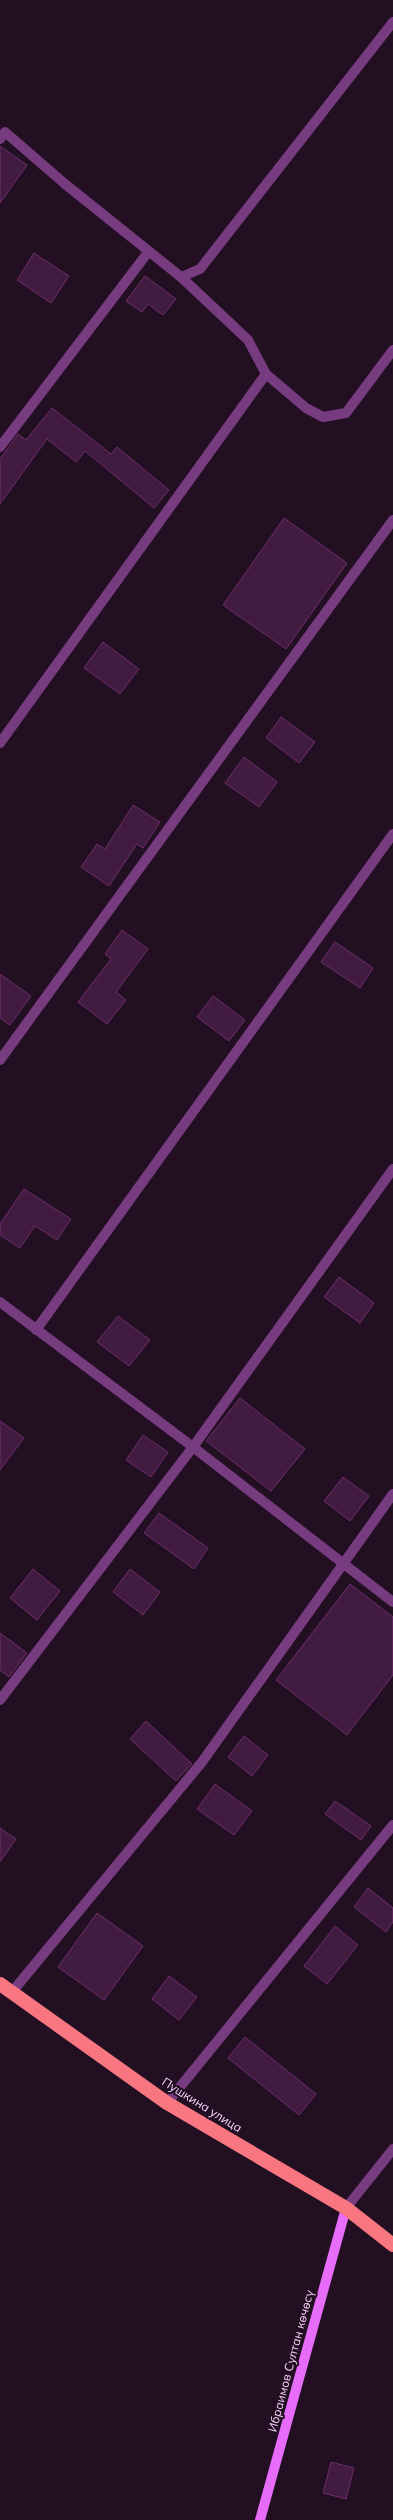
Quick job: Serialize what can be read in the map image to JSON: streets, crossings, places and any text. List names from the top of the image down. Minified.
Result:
{"streets":{"highway":["Пушкина улица"],"main road":["Ибраимов Султан көчөсү"]},"crossings":[["Пушкина улица","Ибраимов Султан көчөсү"]]}
